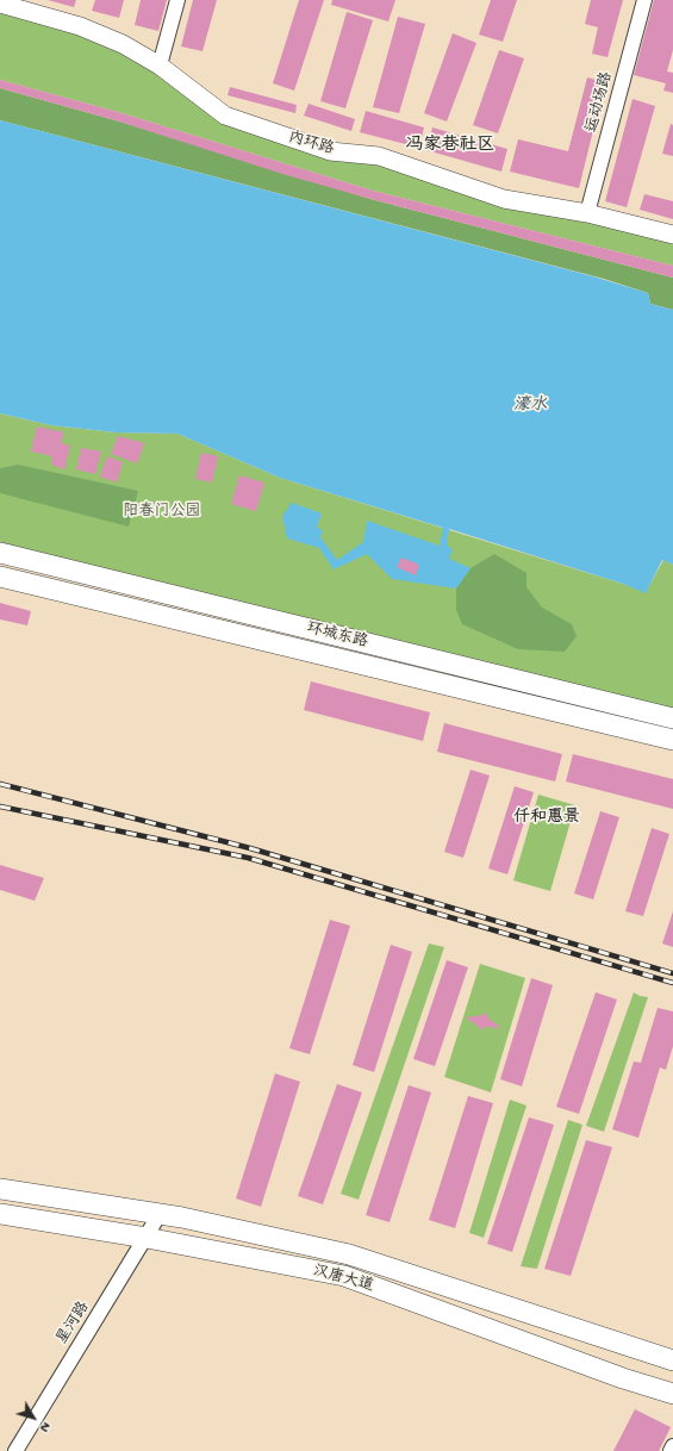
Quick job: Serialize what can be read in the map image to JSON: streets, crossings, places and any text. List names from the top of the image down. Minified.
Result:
{"streets":{"main road":["环城东路","汉唐大道"],"street":["运动场路","内环路","星河路"]},"crossings":[["运动场路","内环路"],["汉唐大道","星河路"]],"districts":["冯家巷社区","仟和惠景"],"water":["濠水"],"parks":["阳春门公园"],"north":"bottom right"}
